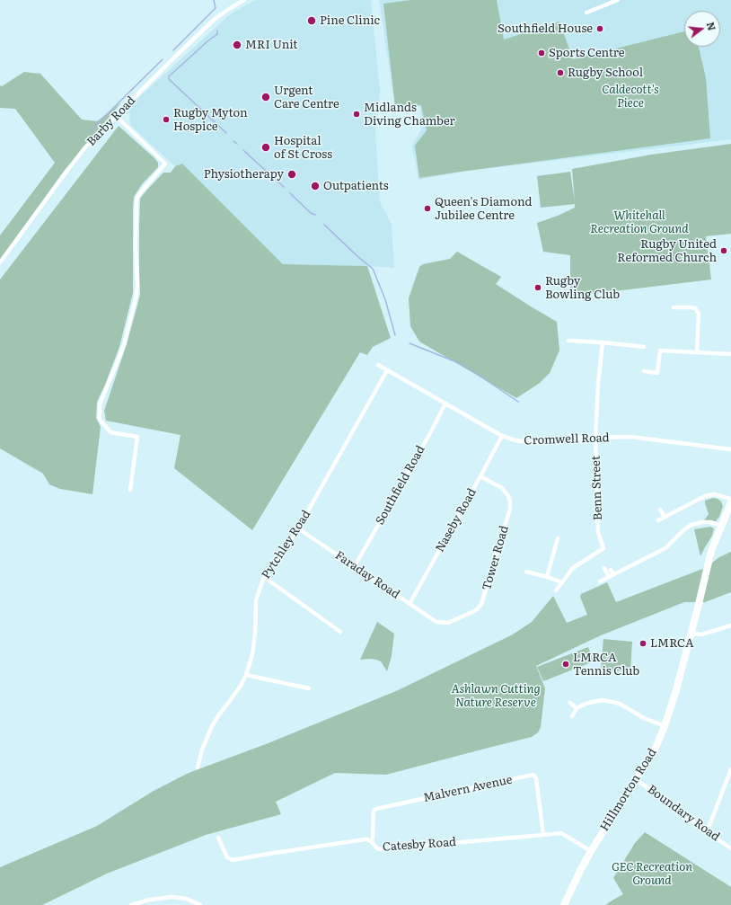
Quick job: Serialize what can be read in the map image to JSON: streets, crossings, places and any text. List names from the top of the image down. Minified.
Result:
{"streets":{"highway":["Hillmorton Road"],"street":["Barby Road","Cromwell Road","Southfield Road","Benn Street","Naseby Road","Pytchley Road","Tower Road","Faraday Road","Malvern Avenue","Boundary Road","Catesby Road"]},"crossings":[["Cromwell Road","Southfield Road"],["Cromwell Road","Benn Street"],["Cromwell Road","Naseby Road"],["Cromwell Road","Pytchley Road"],["Southfield Road","Faraday Road"],["Naseby Road","Tower Road"],["Naseby Road","Faraday Road"],["Pytchley Road","Faraday Road"],["Tower Road","Faraday Road"],["Malvern Avenue","Catesby Road"],["Hillmorton Road","Boundary Road"],["Hillmorton Road","Catesby Road"]],"parks":["Caldecott's Piece","Whitehall Recreation Ground","Ashlawn Cutting Nature Reserve","GEC Recreation Ground"],"places":["Pine Clinic","Southfield House","MRI Unit","Sports Centre","Rugby School","Urgent Care Centre","Midlands Diving Chamber","Rugby Myton Hospice","Hospital of St Cross","Physiotherapy","Outpatients","Queen's Diamond Jubilee Centre","Rugby United Reformed Church","Rugby Bowling Club","LMRCA","LMRCA Tennis Club"],"north":"right"}
